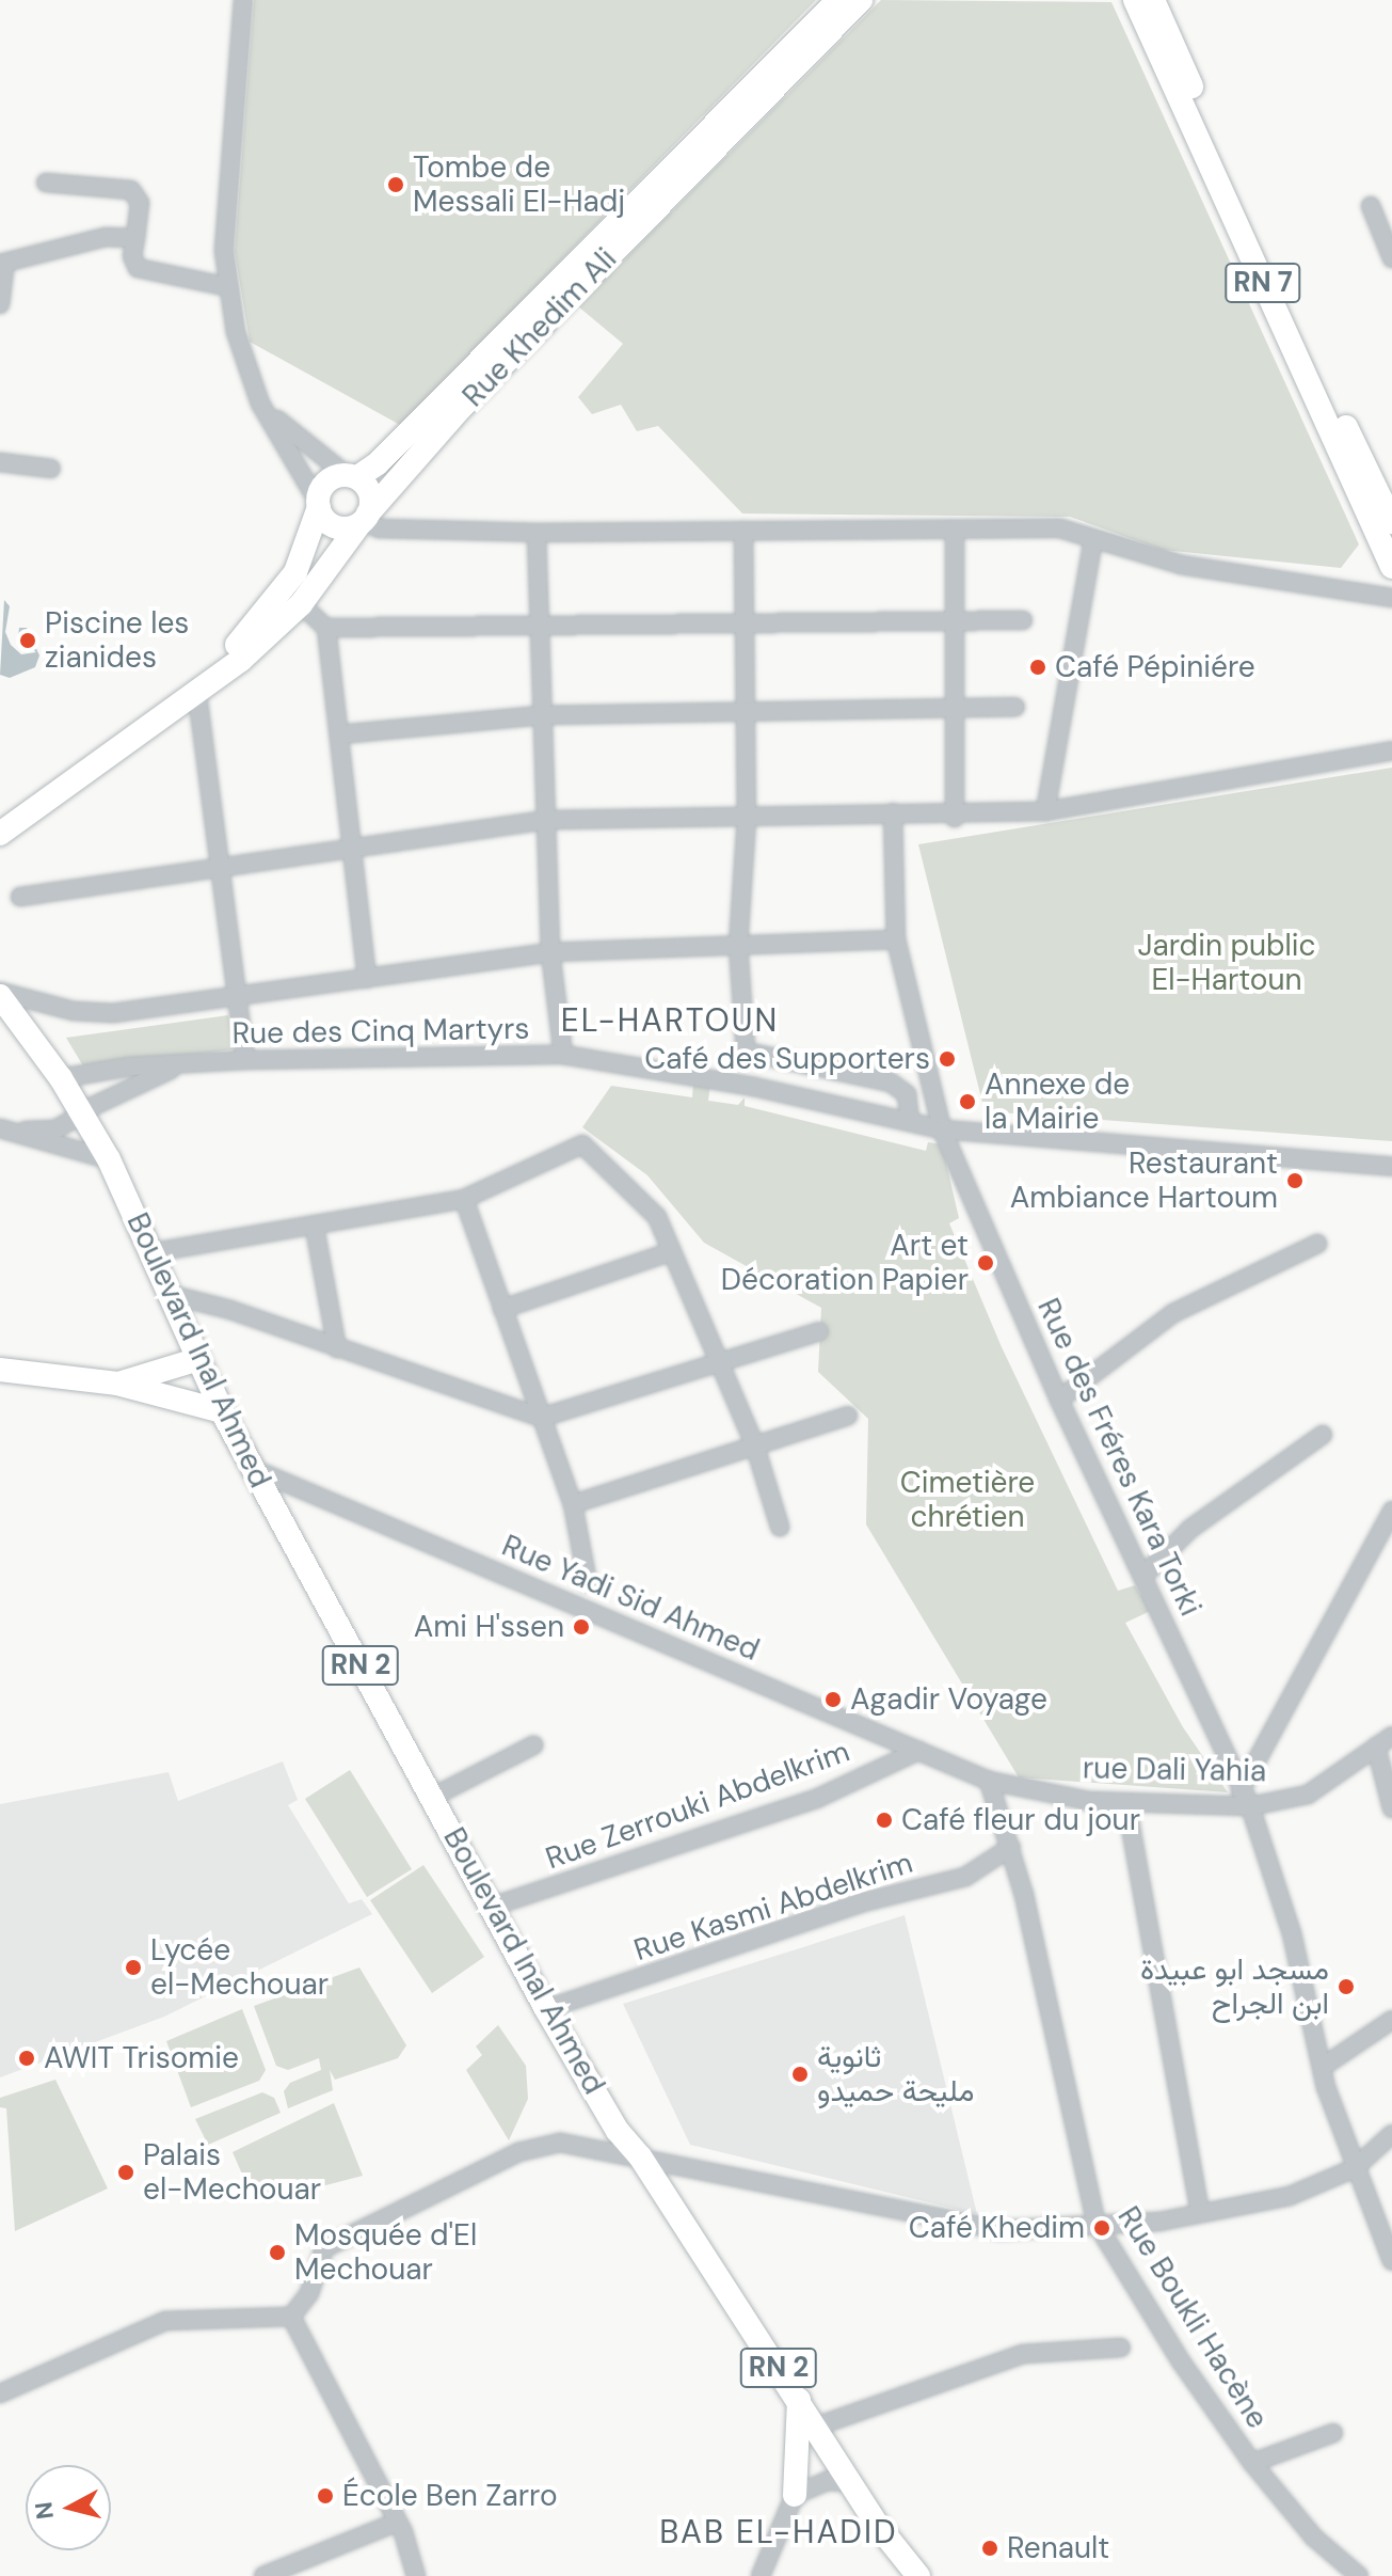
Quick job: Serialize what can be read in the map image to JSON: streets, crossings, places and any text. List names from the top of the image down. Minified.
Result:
{"streets":{"main road":["RN 7","Rue Khedim Ali","Boulevard Inal Ahmed","RN 2"],"street":["Rue des Cinq Martyrs","Rue des Fréres Kara Torki","Rue Yadi Sid Ahmed","rue Dali Yahia","Rue Zerrouki Abdelkrim","Rue Kasmi Abdelkrim","Rue Boukli Hacène"]},"crossings":[["Rue des Cinq Martyrs","Boulevard Inal Ahmed"],["Rue des Cinq Martyrs","Rue des Fréres Kara Torki"],["Boulevard Inal Ahmed","Rue Yadi Sid Ahmed"],["Boulevard Inal Ahmed","RN 2"],["Boulevard Inal Ahmed","Rue Zerrouki Abdelkrim"],["Boulevard Inal Ahmed","Rue Kasmi Abdelkrim"],["Rue des Fréres Kara Torki","rue Dali Yahia"],["Rue Yadi Sid Ahmed","rue Dali Yahia"],["Rue Yadi Sid Ahmed","Rue Zerrouki Abdelkrim"],["Rue Yadi Sid Ahmed","Rue Boukli Hacène"],["rue Dali Yahia","Rue Boukli Hacène"],["Rue Kasmi Abdelkrim","Rue Boukli Hacène"]],"districts":["EL-HARTOUN","BAB EL-HADID"],"parks":["Jardin public El-Hartoun","Cimetière chrétien"],"places":["Tombe de Messali El-Hadj","Piscine les zianides","Café Pépiniére","Café des Supporters","Annexe de la Mairie","Restaurant Ambiance Hartoum","Art et Décoration Papier","Ami H'ssen","Agadir Voyage","Café fleur du jour","Lycée el-Mechouar","مسجد ابو عبيدة ابن الجراح","AWIT Trisomie","ثانوية مليحة حميدو","Palais el-Mechouar","Café Khedim","Mosquée d'El Mechouar","École Ben Zarro","Renault"],"north":"left"}
